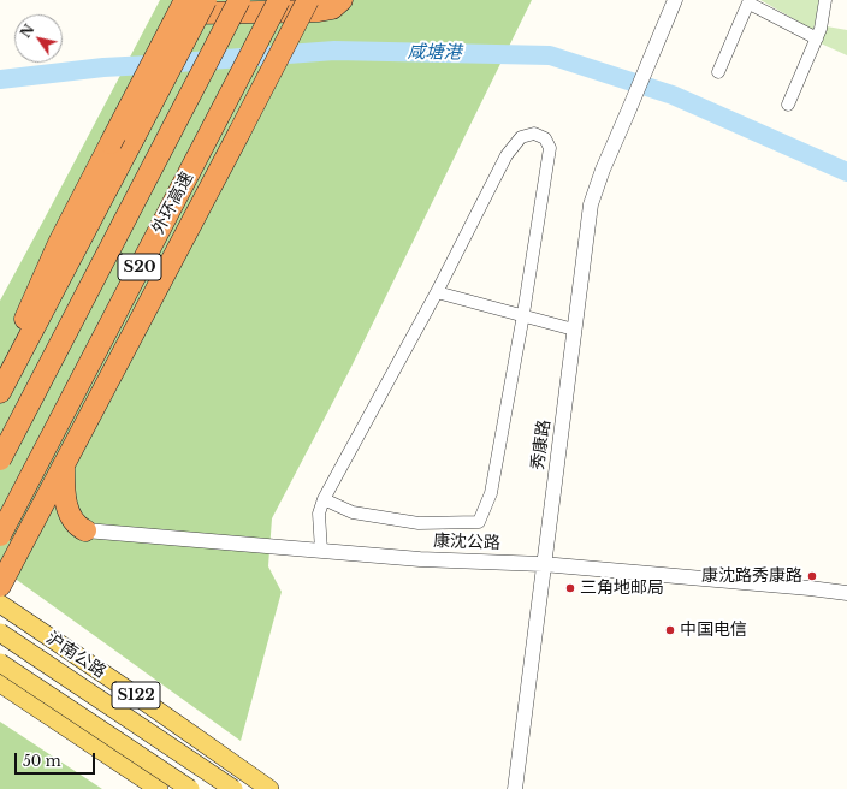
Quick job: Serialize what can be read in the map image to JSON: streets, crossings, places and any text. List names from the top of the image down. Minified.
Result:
{"streets":{"highway":["外环高速","S20"],"main road":["沪南公路","S122"],"street":["秀康路","康沈公路"]},"crossings":[["秀康路","康沈公路"]],"water":["咸塘港"],"places":["康沈路秀康路","三角地邮局","中国电信"],"scale_bar":"50 m","north":"top left"}
